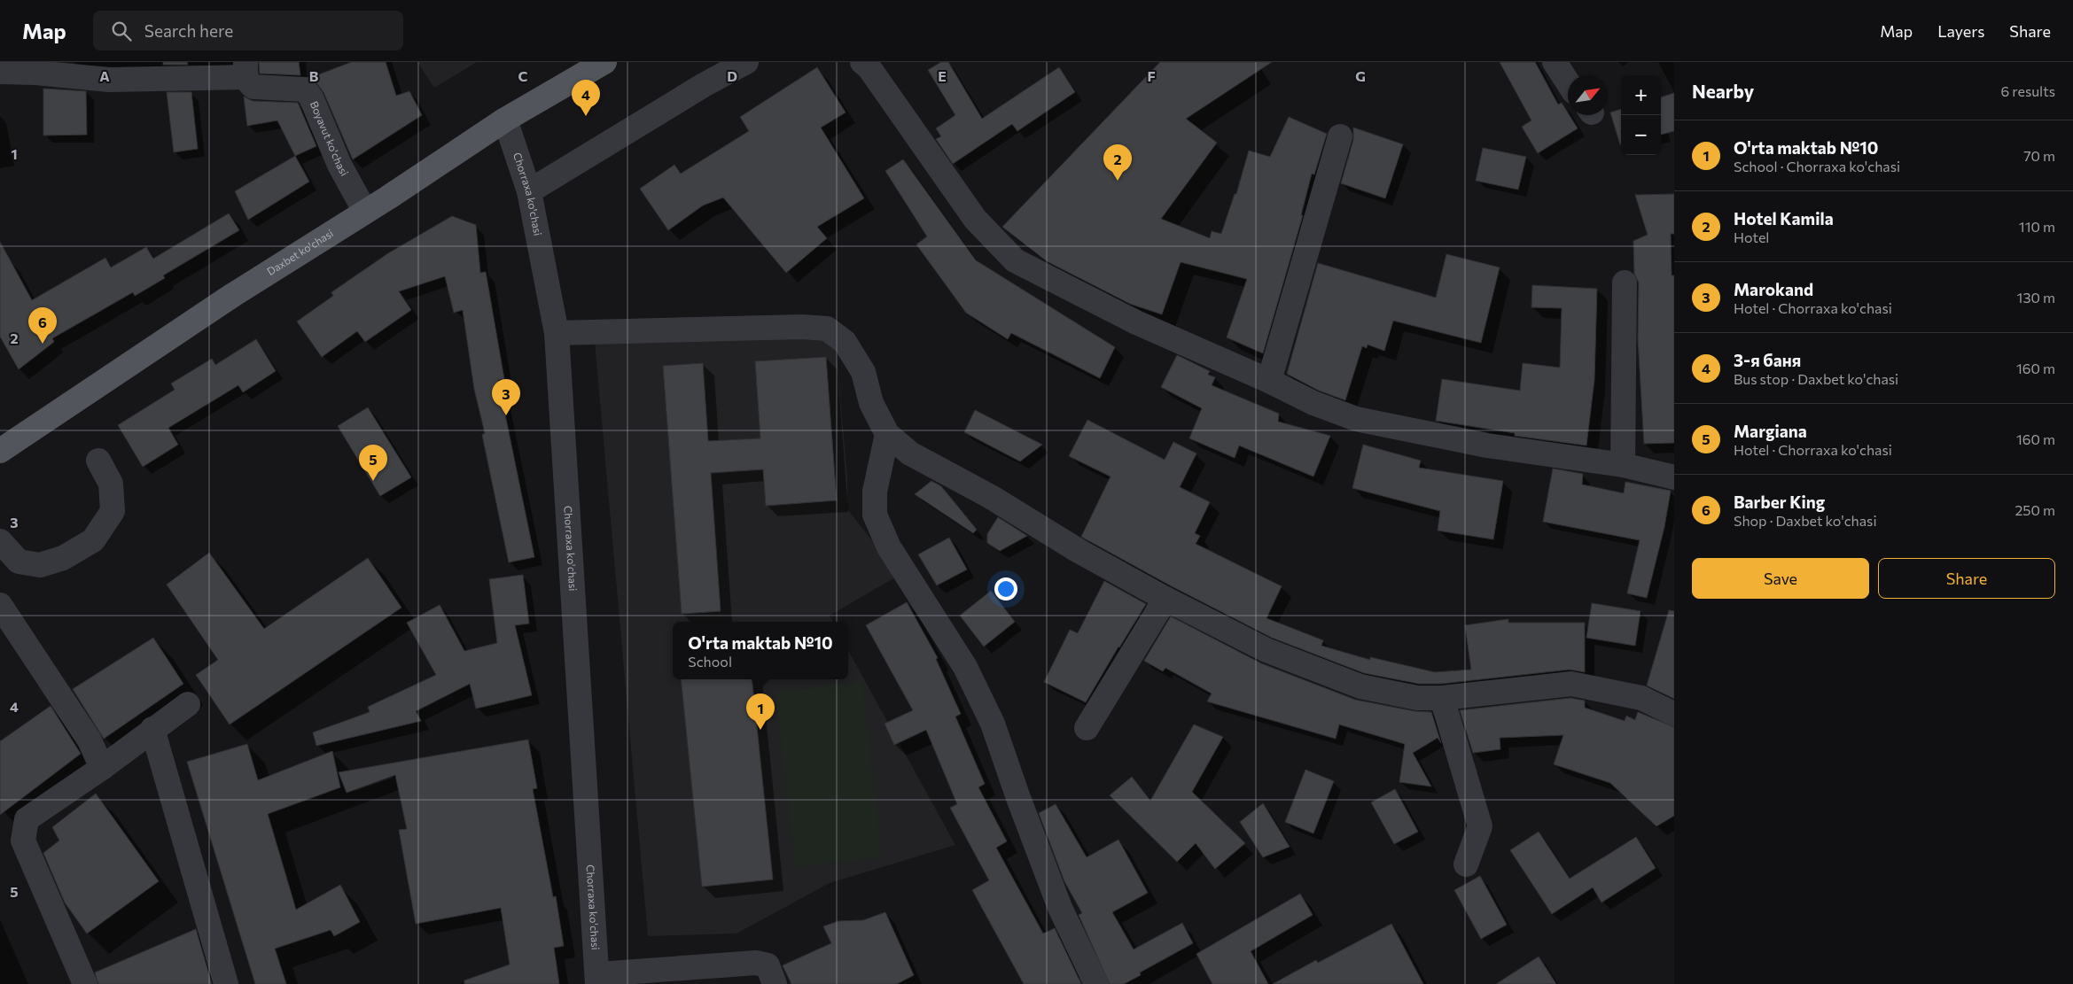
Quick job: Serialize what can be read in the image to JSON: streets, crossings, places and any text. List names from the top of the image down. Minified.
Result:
{"streets":{"main road":["Daxbet ko'chasi"],"street":["Boyavut ko'chasi","Chorraxa ko'chasi"]},"crossings":[["Boyavut ko'chasi","Daxbet ko'chasi"],["Chorraxa ko'chasi","Daxbet ko'chasi"]],"north":"top right","page":{"header":"Map","search":"Search here","nav":["Map","Layers","Share"],"heading":["Nearby","6 results"],"map_buttons":["+","−"],"pins":["4","2","6","3","5","1"],"list":[{"mark":"1","name":"O'rta maktab №10","note":"School · Chorraxa ko'chasi","value":"70 m"},{"mark":"2","name":"Hotel Kamila","note":"Hotel","value":"110 m"},{"mark":"3","name":"Marokand","note":"Hotel · Chorraxa ko'chasi","value":"130 m"},{"mark":"4","name":"3-я баня","note":"Bus stop · Daxbet ko'chasi","value":"160 m"},{"mark":"5","name":"Margiana","note":"Hotel · Chorraxa ko'chasi","value":"160 m"},{"mark":"6","name":"Barber King","note":"Shop · Daxbet ko'chasi","value":"250 m"}],"buttons":["Save","Share"],"popup":["O'rta maktab №10","School"]},"grid":{"columns":["A","B","C","D","E","F","G"],"rows":["1","2","3","4","5"]}}
